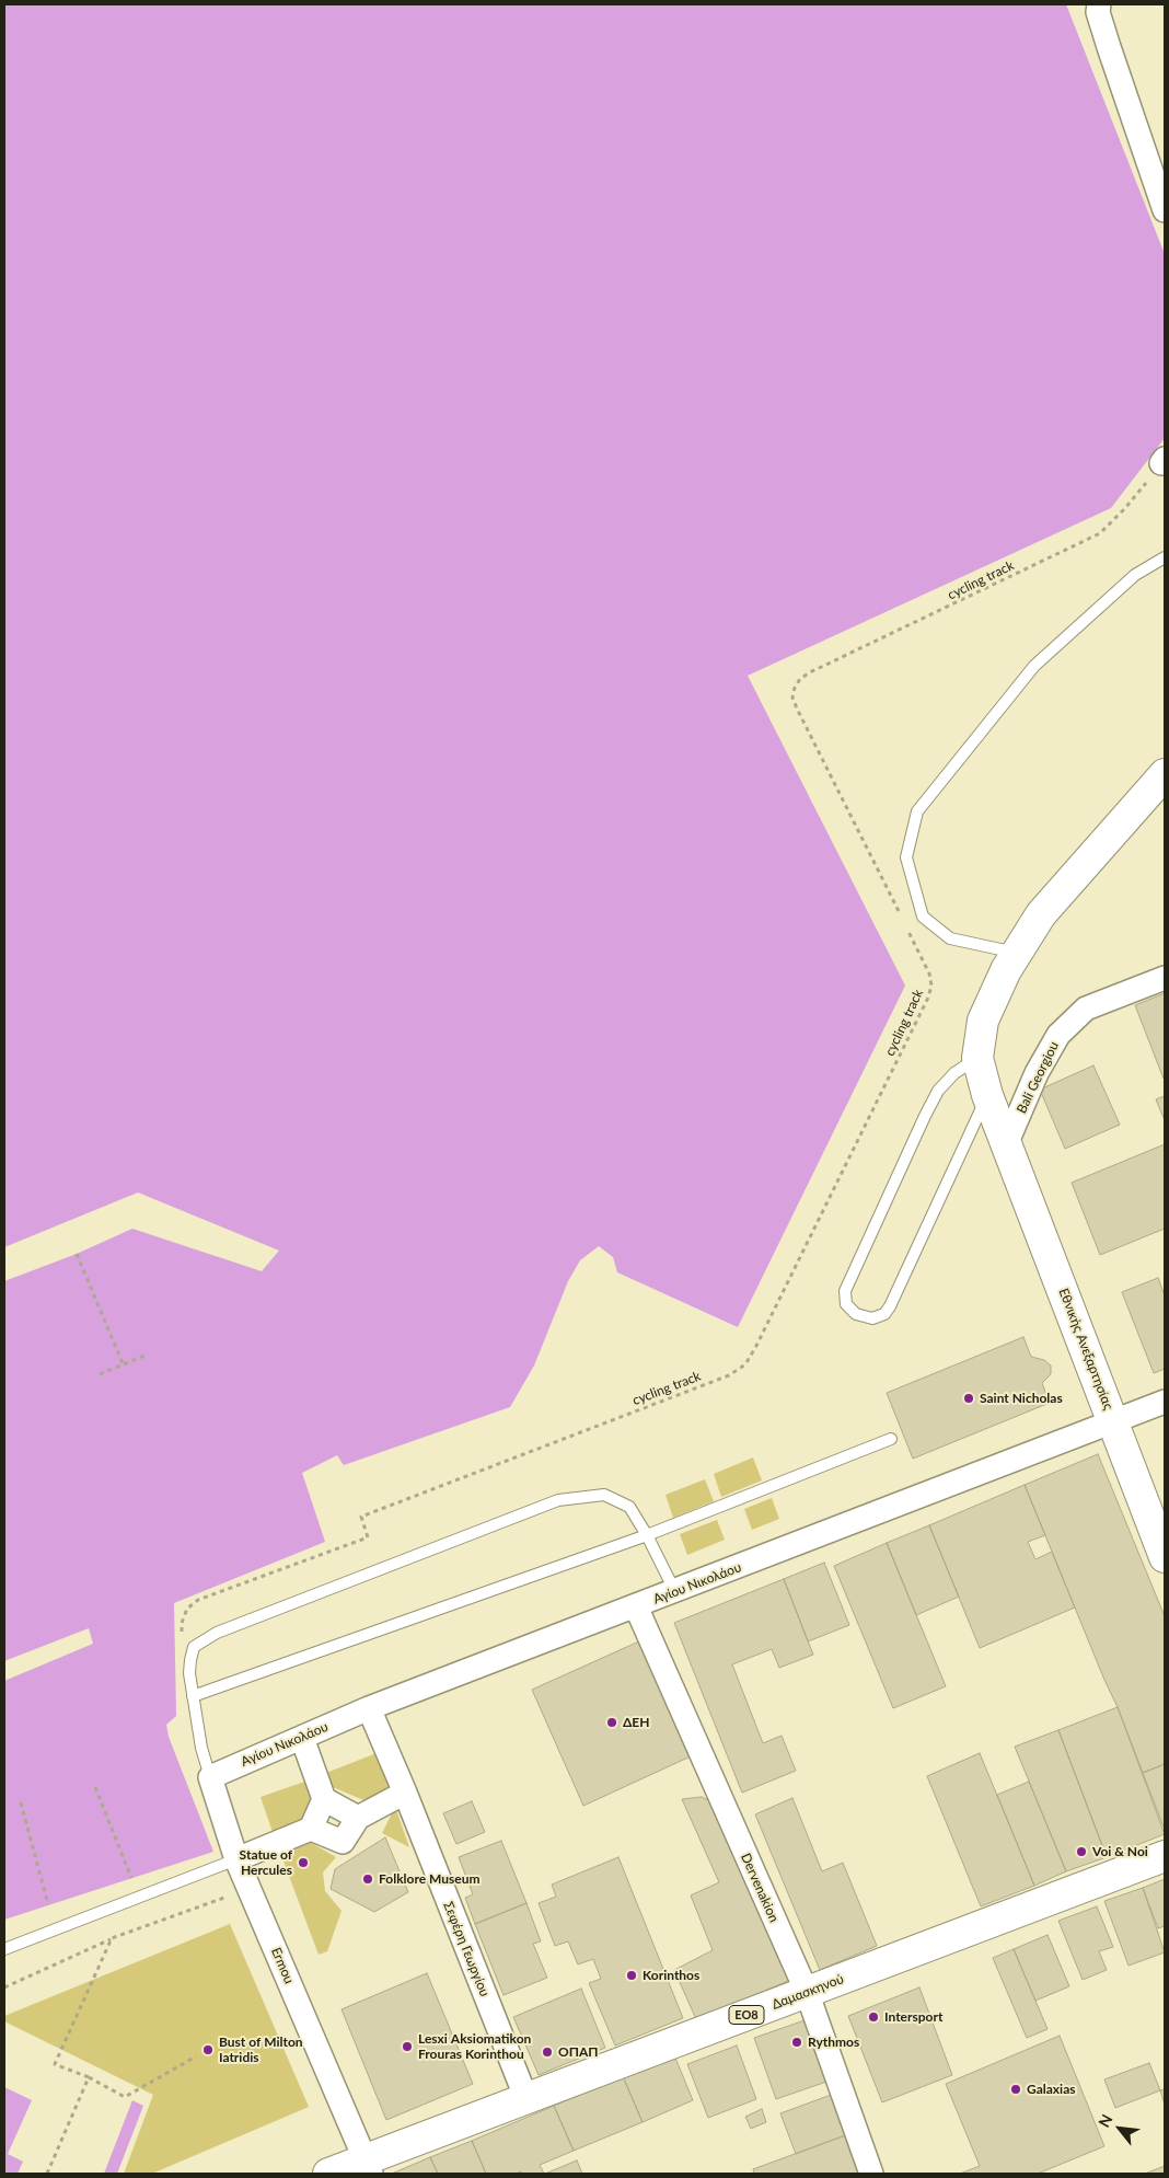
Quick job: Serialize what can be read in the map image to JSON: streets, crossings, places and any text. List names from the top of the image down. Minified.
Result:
{"streets":{"main road":["Εθνικής Ανεξαρτησίας","Δαμασκηνού","ΕΟ8"],"street":["Bali Georgiou","Αγίου Νικολάου","Dervenakion","Σεφέρη Γεωργίου","Ermou"],"path":["сycling track"]},"crossings":[["Bali Georgiou","Εθνικής Ανεξαρτησίας"],["Εθνικής Ανεξαρτησίας","Αγίου Νικολάου"],["Αγίου Νικολάου","Dervenakion"],["Αγίου Νικολάου","Σεφέρη Γεωργίου"],["Αγίου Νικολάου","Ermou"],["Dervenakion","Δαμασκηνού"],["Σεφέρη Γεωργίου","Δαμασκηνού"],["Ermou","Δαμασκηνού"]],"places":["Saint Nicholas","ΔΕΗ","Voi & Noi","Statue of Hercules","Folklore Museum","Korinthos","Intersport","Rythmos","Lesxi Aksiomatikon Frouras Korinthou","Bust of Milton Iatridis","ΟΠΑΠ","Galaxias"],"north":"top left"}
